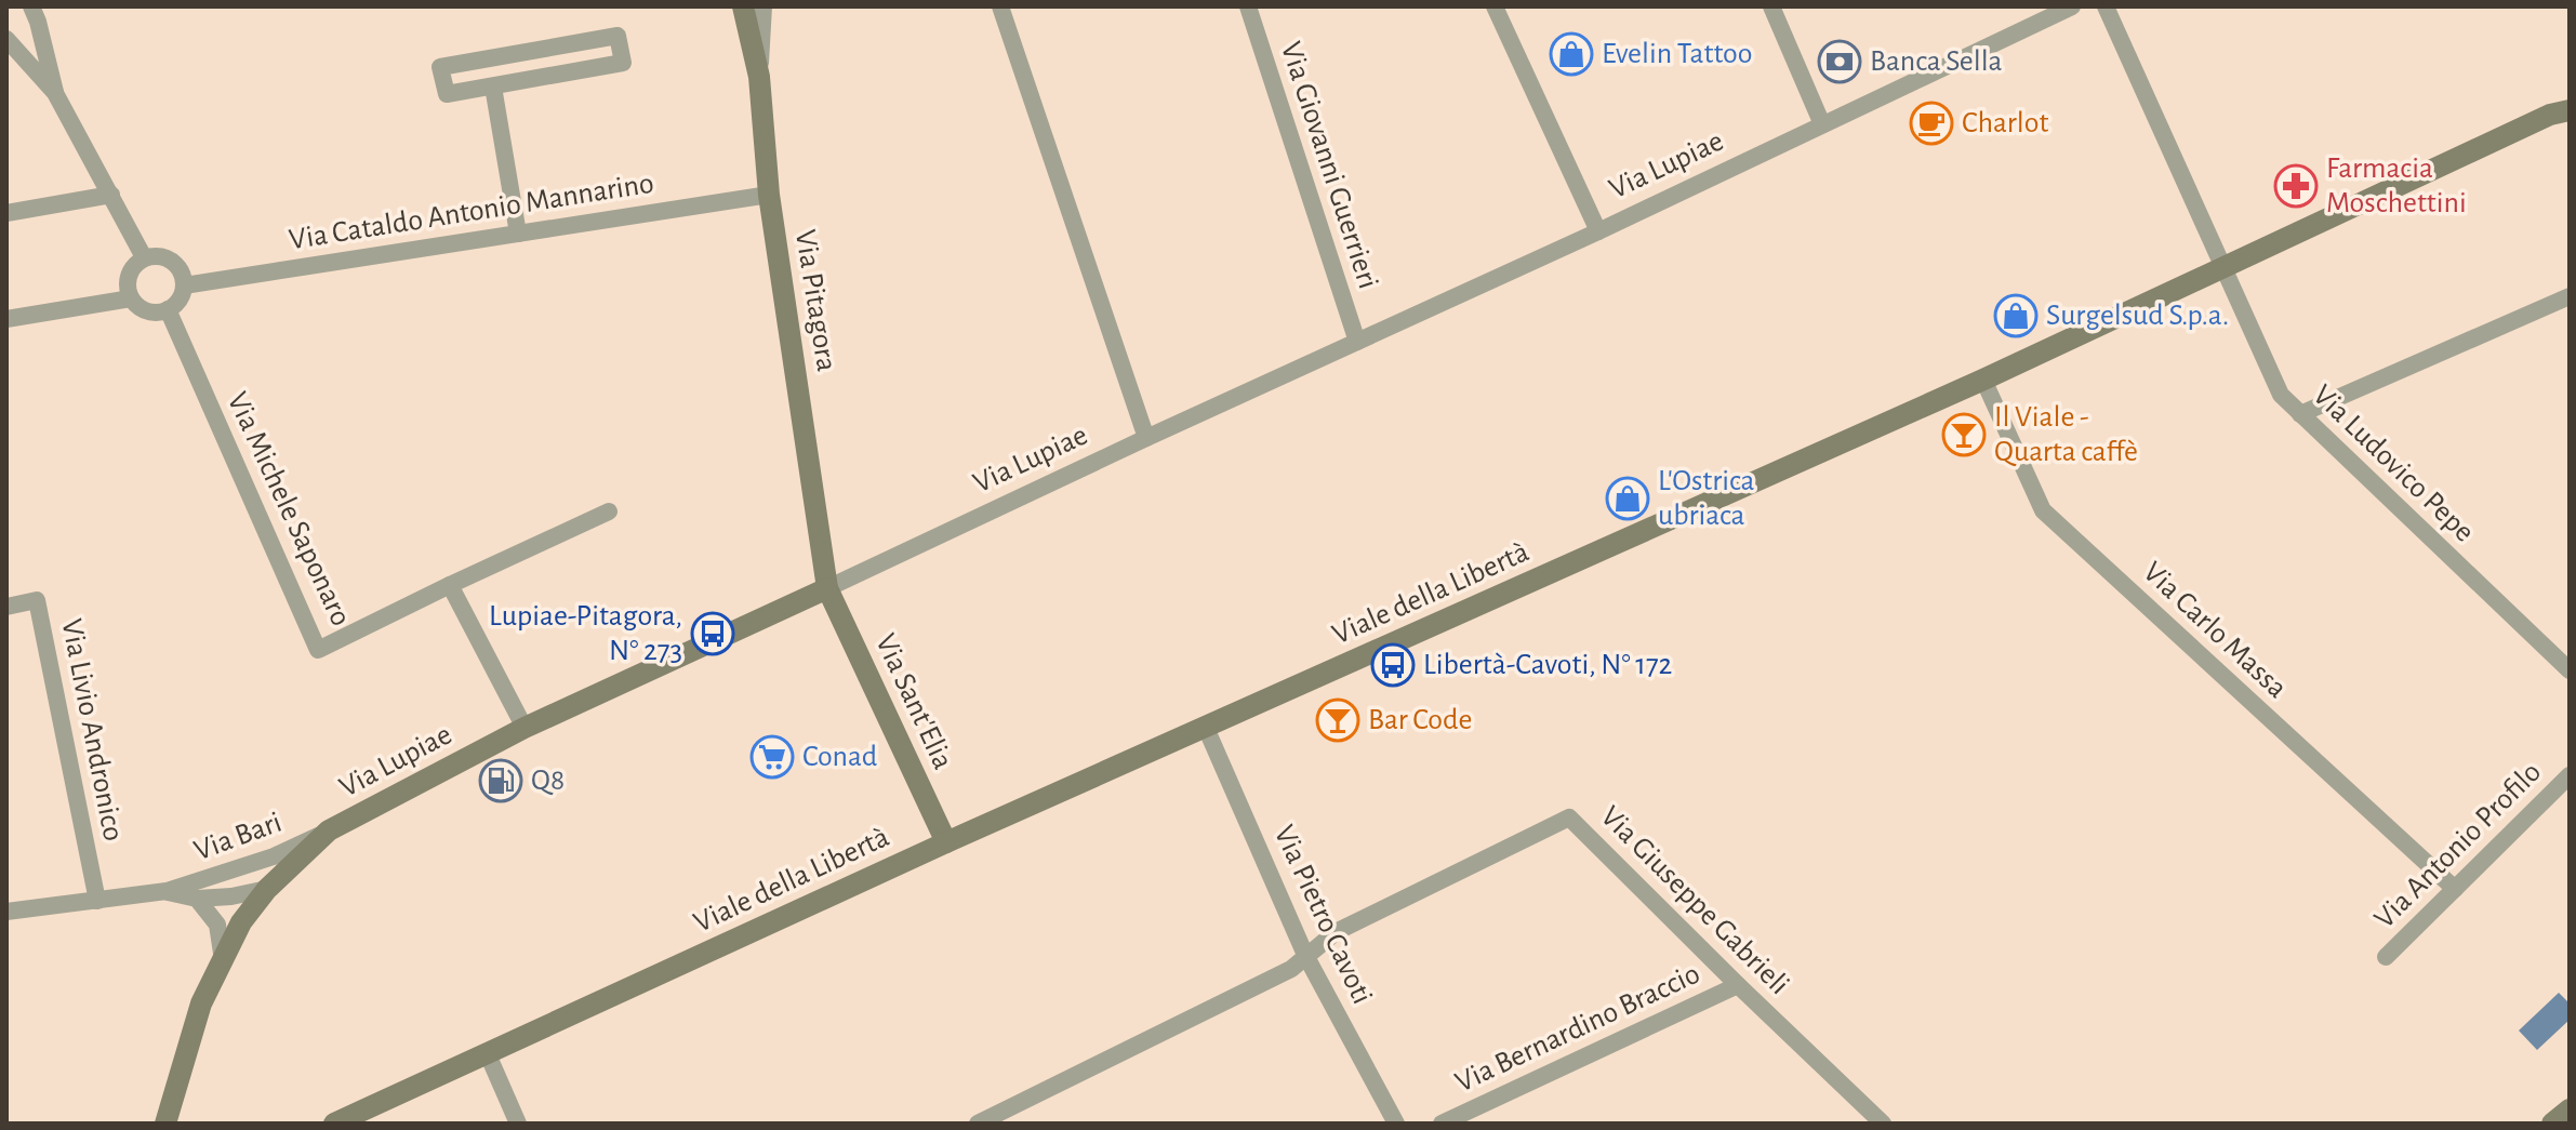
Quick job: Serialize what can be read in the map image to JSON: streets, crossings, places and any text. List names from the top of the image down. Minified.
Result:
{"streets":{"main road":["Via Lupiae","Via Pitagora","Viale della Libertà","Via Sant'Elia"],"street":["Via Giovanni Guerrieri","Via Cataldo Antonio Mannarino","Via Ludovico Pepe","Via Michele Saponaro","Via Carlo Massa","Via Livio Andronico","Via Bari","Via Antonio Profilo","Via Giuseppe Gabrieli","Via Pietro Cavoti","Via Bernardino Braccio"]},"crossings":[["Via Giovanni Guerrieri","Via Lupiae"],["Via Lupiae","Via Pitagora"],["Via Lupiae","Via Sant'Elia"],["Via Lupiae","Via Bari"],["Via Cataldo Antonio Mannarino","Via Pitagora"],["Via Cataldo Antonio Mannarino","Via Michele Saponaro"],["Via Pitagora","Via Sant'Elia"],["Via Ludovico Pepe","Viale della Libertà"],["Viale della Libertà","Via Carlo Massa"],["Viale della Libertà","Via Sant'Elia"],["Viale della Libertà","Via Pietro Cavoti"],["Via Carlo Massa","Via Antonio Profilo"],["Via Livio Andronico","Via Bari"],["Via Giuseppe Gabrieli","Via Pietro Cavoti"],["Via Giuseppe Gabrieli","Via Bernardino Braccio"]],"places":{"shop":["Evelin Tattoo","Surgelsud S.p.a.","L'Ostrica ubriaca"],"bank":["Banca Sella"],"cafe":["Charlot"],"pharmacy":["Farmacia Moschettini"],"bar":["Il Viale - Quarta caffè","Bar Code"],"bus stop":["Lupiae-Pitagora, N° 273","Libertà-Cavoti, N° 172"],"supermarket":["Conad"],"fuel station":["Q8"]}}
